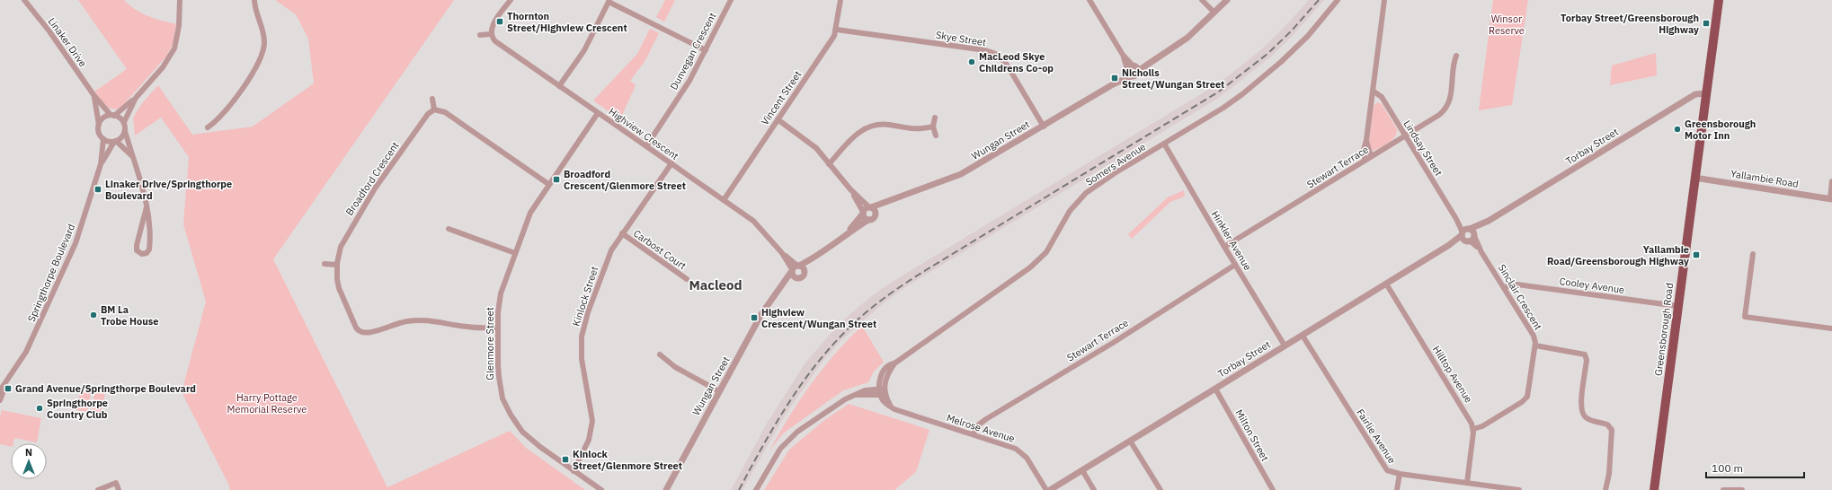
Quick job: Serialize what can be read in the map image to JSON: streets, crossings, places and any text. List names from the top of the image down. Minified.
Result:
{"streets":{"highway":["Greensborough Road"],"street":["Skye Street","Linaker Drive","Dunvegan Crescent","Vincent Street","Highview Crescent","Wungan Street","Torbay Street","Lindsay Street","Somers Avenue","Stewart Terrace","Broadford Crescent","Yallambie Road","Hinkler Avenue","Carbost Court","Springthorpe Boulevard","Cooley Avenue","Kinlock Street","Sinclair Crescent","Glenmore Street","Hilltop Avenue","Melrose Avenue","Milton Street","Fairlie Avenue"]},"crossings":[["Skye Street","Vincent Street"],["Skye Street","Wungan Street"],["Linaker Drive","Springthorpe Boulevard"],["Dunvegan Crescent","Highview Crescent"],["Vincent Street","Highview Crescent"],["Highview Crescent","Wungan Street"],["Highview Crescent","Kinlock Street"],["Highview Crescent","Glenmore Street"],["Torbay Street","Lindsay Street"],["Torbay Street","Hinkler Avenue"],["Torbay Street","Sinclair Crescent"],["Torbay Street","Greensborough Road"],["Torbay Street","Hilltop Avenue"],["Torbay Street","Milton Street"],["Torbay Street","Fairlie Avenue"],["Lindsay Street","Stewart Terrace"],["Lindsay Street","Sinclair Crescent"],["Somers Avenue","Hinkler Avenue"],["Somers Avenue","Melrose Avenue"],["Stewart Terrace","Hinkler Avenue"],["Stewart Terrace","Melrose Avenue"],["Broadford Crescent","Glenmore Street"],["Yallambie Road","Greensborough Road"],["Carbost Court","Kinlock Street"],["Cooley Avenue","Sinclair Crescent"],["Cooley Avenue","Greensborough Road"],["Kinlock Street","Glenmore Street"],["Sinclair Crescent","Hilltop Avenue"]],"districts":["Macleod"],"parks":["Winsor Reserve","Harry Pottage Memorial Reserve"],"places":{"transit":["Thornton Street/Highview Crescent","Torbay Street/Greensborough Highway","Nicholls Street/Wungan Street","Broadford Crescent/Glenmore Street","Linaker Drive/Springthorpe Boulevard","Yallambie Road/Greensborough Highway","Highview Crescent/Wungan Street","Grand Avenue/Springthorpe Boulevard","Kinlock Street/Glenmore Street"],"other":["MacLeod Skye Childrens Co-op","Greensborough Motor Inn","BM La Trobe House","Springthorpe Country Club"]},"scale_bar":"100 m","north":"top"}
